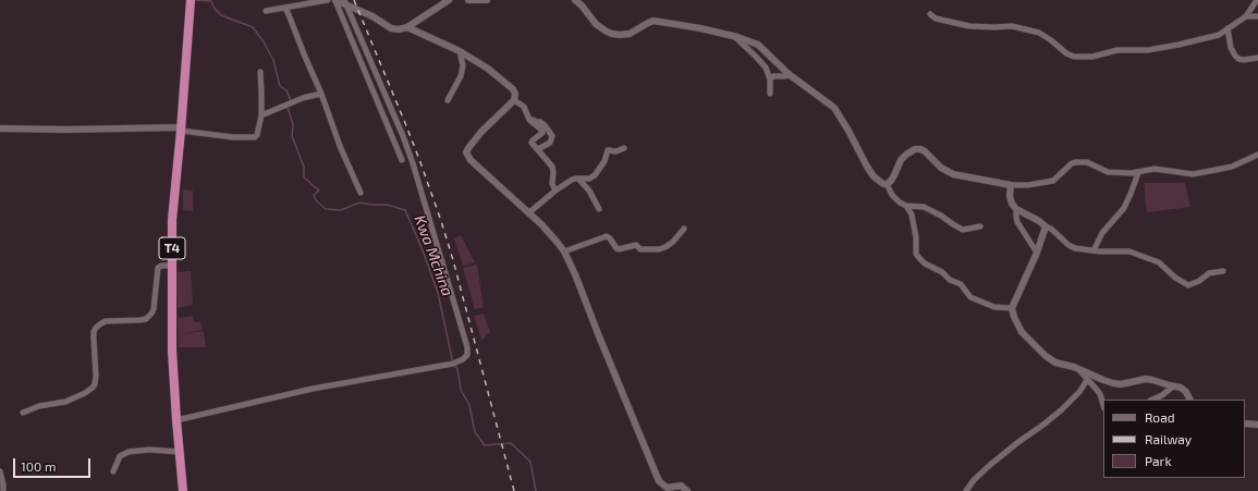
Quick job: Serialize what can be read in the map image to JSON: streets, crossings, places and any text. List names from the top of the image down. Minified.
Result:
{"streets":{"highway":["T4"]},"water":["Kwa Mchina"],"legend":["Road","Railway","Park"],"scale_bar":"100 m"}
